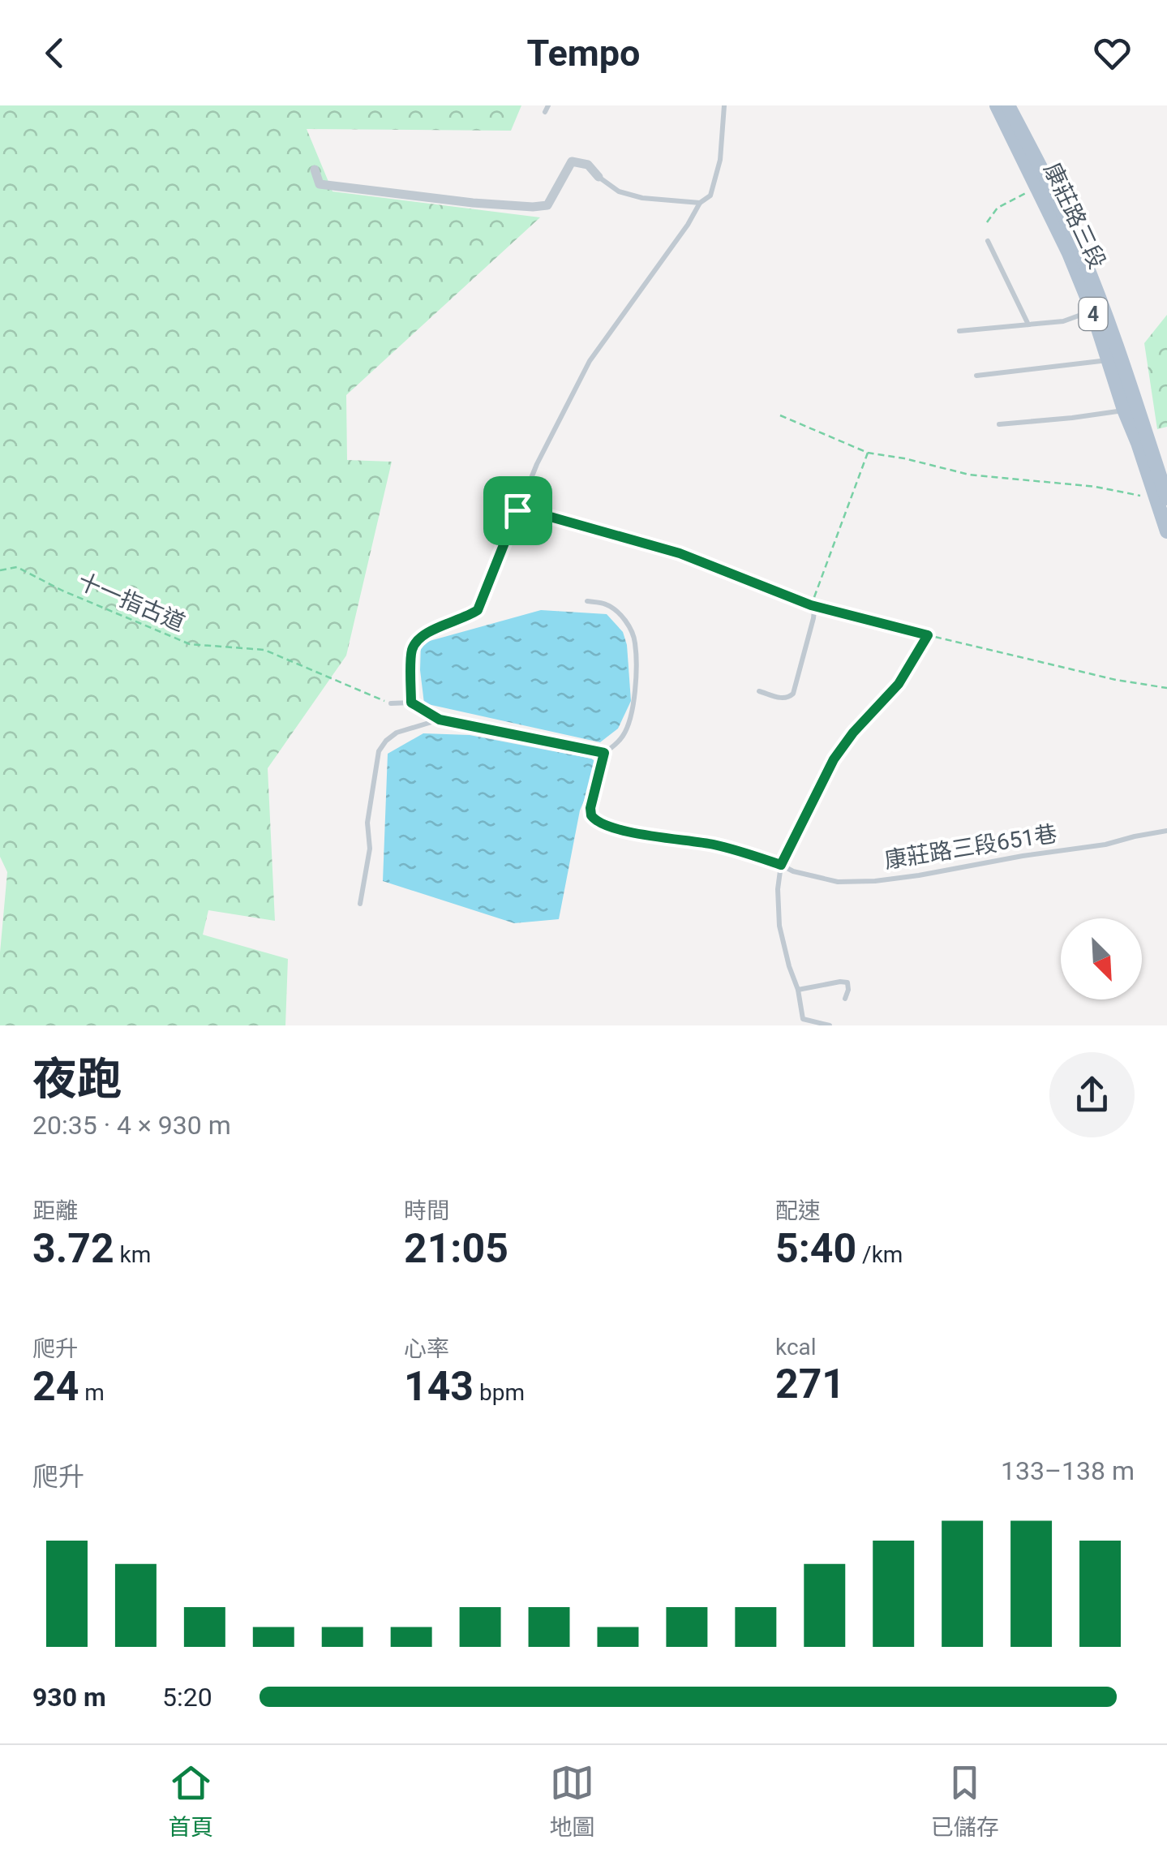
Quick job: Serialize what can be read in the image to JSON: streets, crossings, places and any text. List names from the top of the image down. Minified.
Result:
{"streets":{"main road":["康莊路三段","4"],"lane":["康莊路三段651巷"],"path":["十一指古道"]},"north":"bottom right","page":{"header":"Tempo","heading":["夜跑","20:35 · 4 × 930 m"],"stats":[["距離","3.72 km"],["時間","21:05"],["配速","5:40 /km"],["爬升","24 m"],["心率","143 bpm"],["kcal","271"]],"chart":["爬升","133–138 m"],"list":[{"name":"930 m","note":"5:20"}],"tabs":["首頁","地圖","已儲存"]}}
